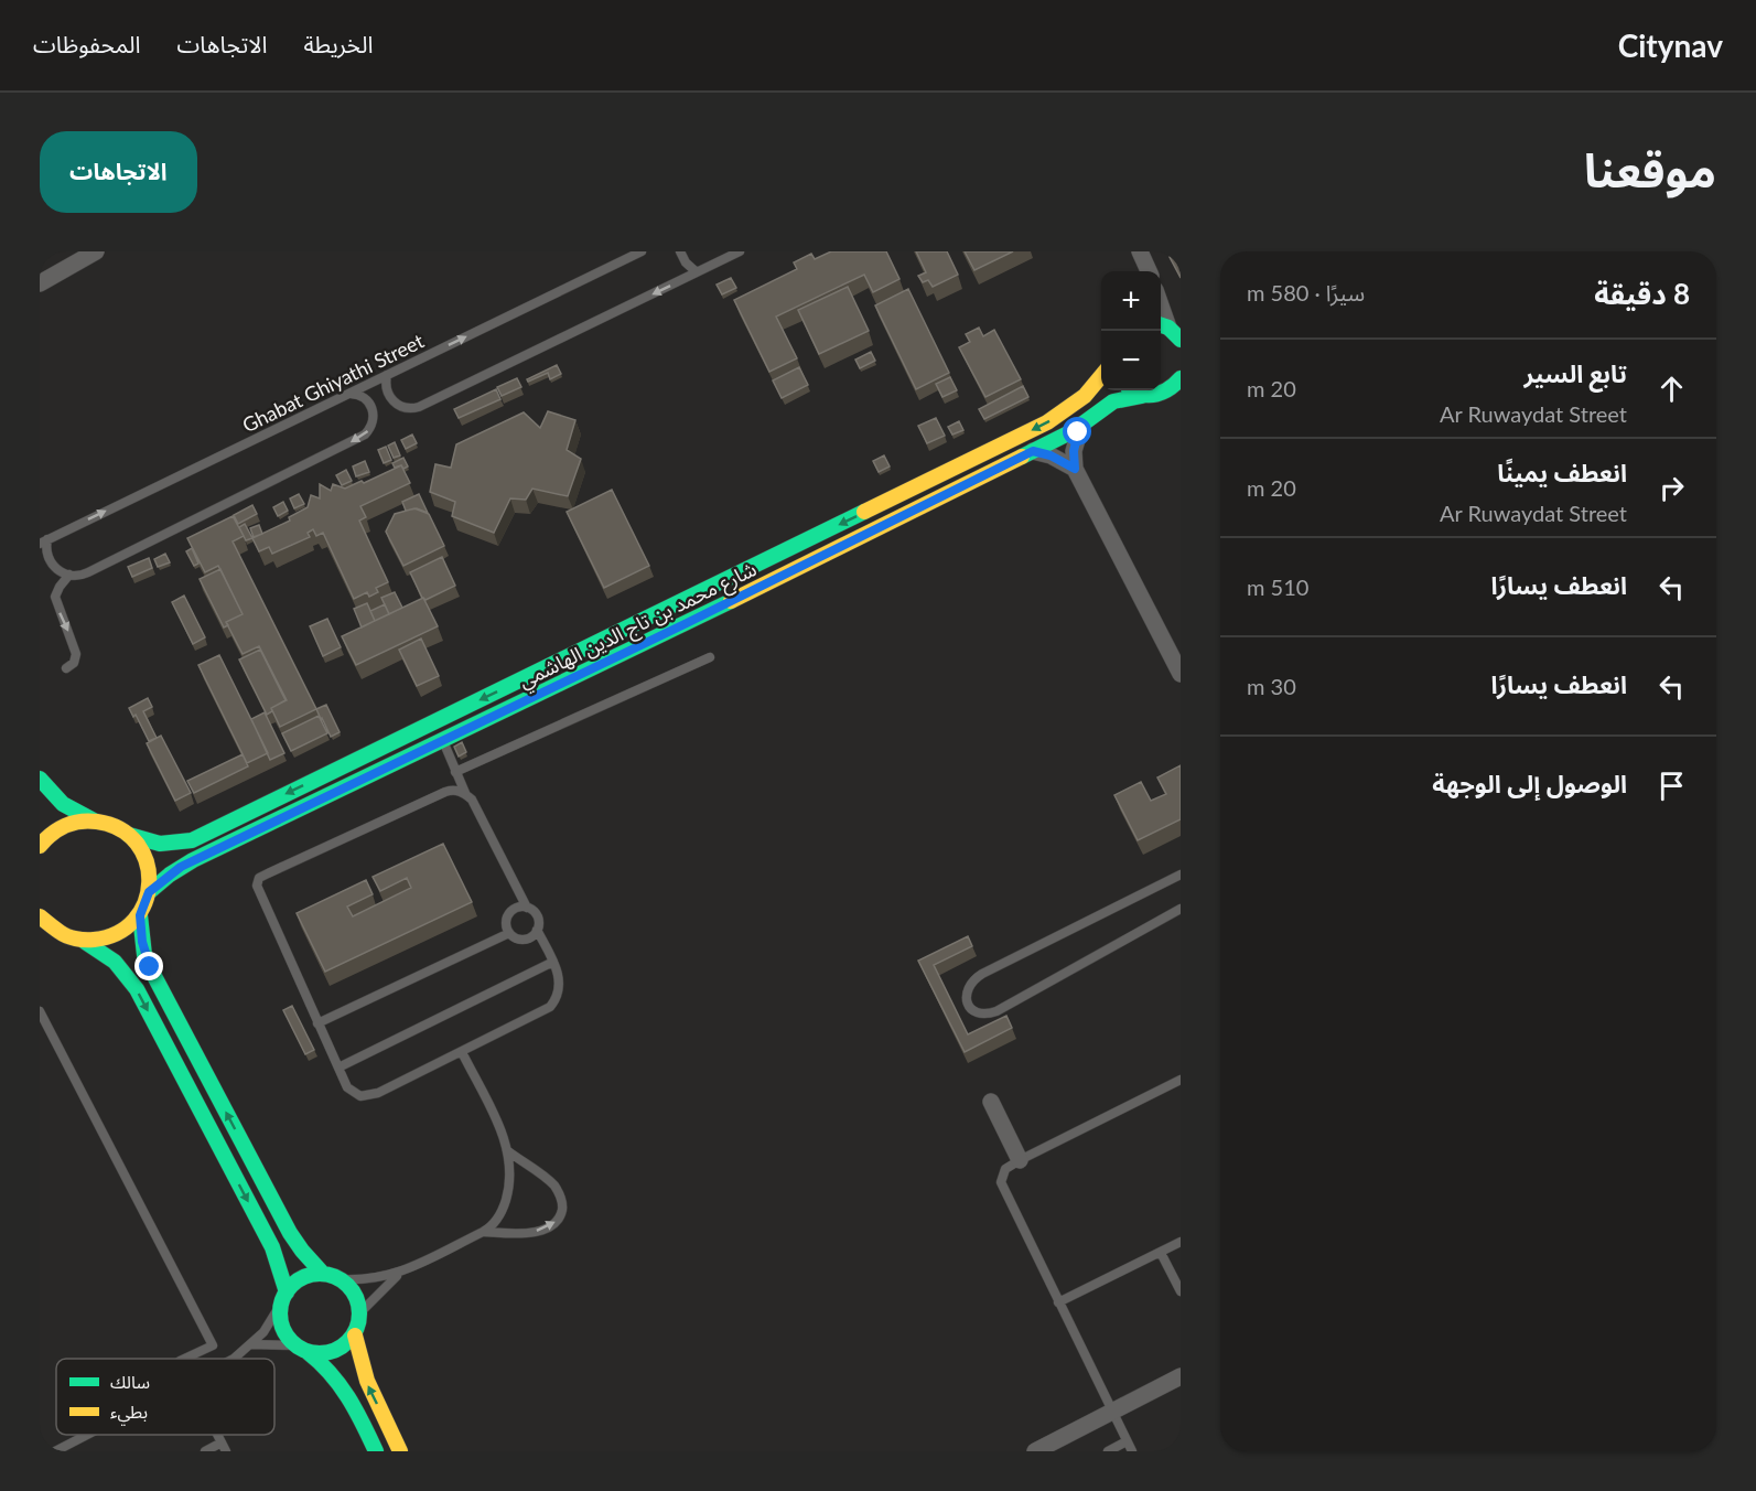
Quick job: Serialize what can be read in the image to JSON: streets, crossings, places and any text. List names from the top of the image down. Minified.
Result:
{"streets":{"street":["شارع محمد بن تاج الدين الهاشمي"],"lane":["Ghabat Ghiyathi Street"]},"one_way":["Ghabat Ghiyathi Street"],"legend":["سالك","بطيء"],"page":{"header":"Citynav","nav":["الخريطة","الاتجاهات","المحفوظات"],"title":"موقعنا","buttons":"الاتجاهات","heading":["8 دقيقة","سيرًا · 580 m"],"map_buttons":["+","−"],"list":[["تابع السير","Ar Ruwaydat Street","20 m"],["انعطف يمينًا","Ar Ruwaydat Street","20 m"],["انعطف يسارًا","510 m"],["انعطف يسارًا","30 m"],"الوصول إلى الوجهة"]}}
